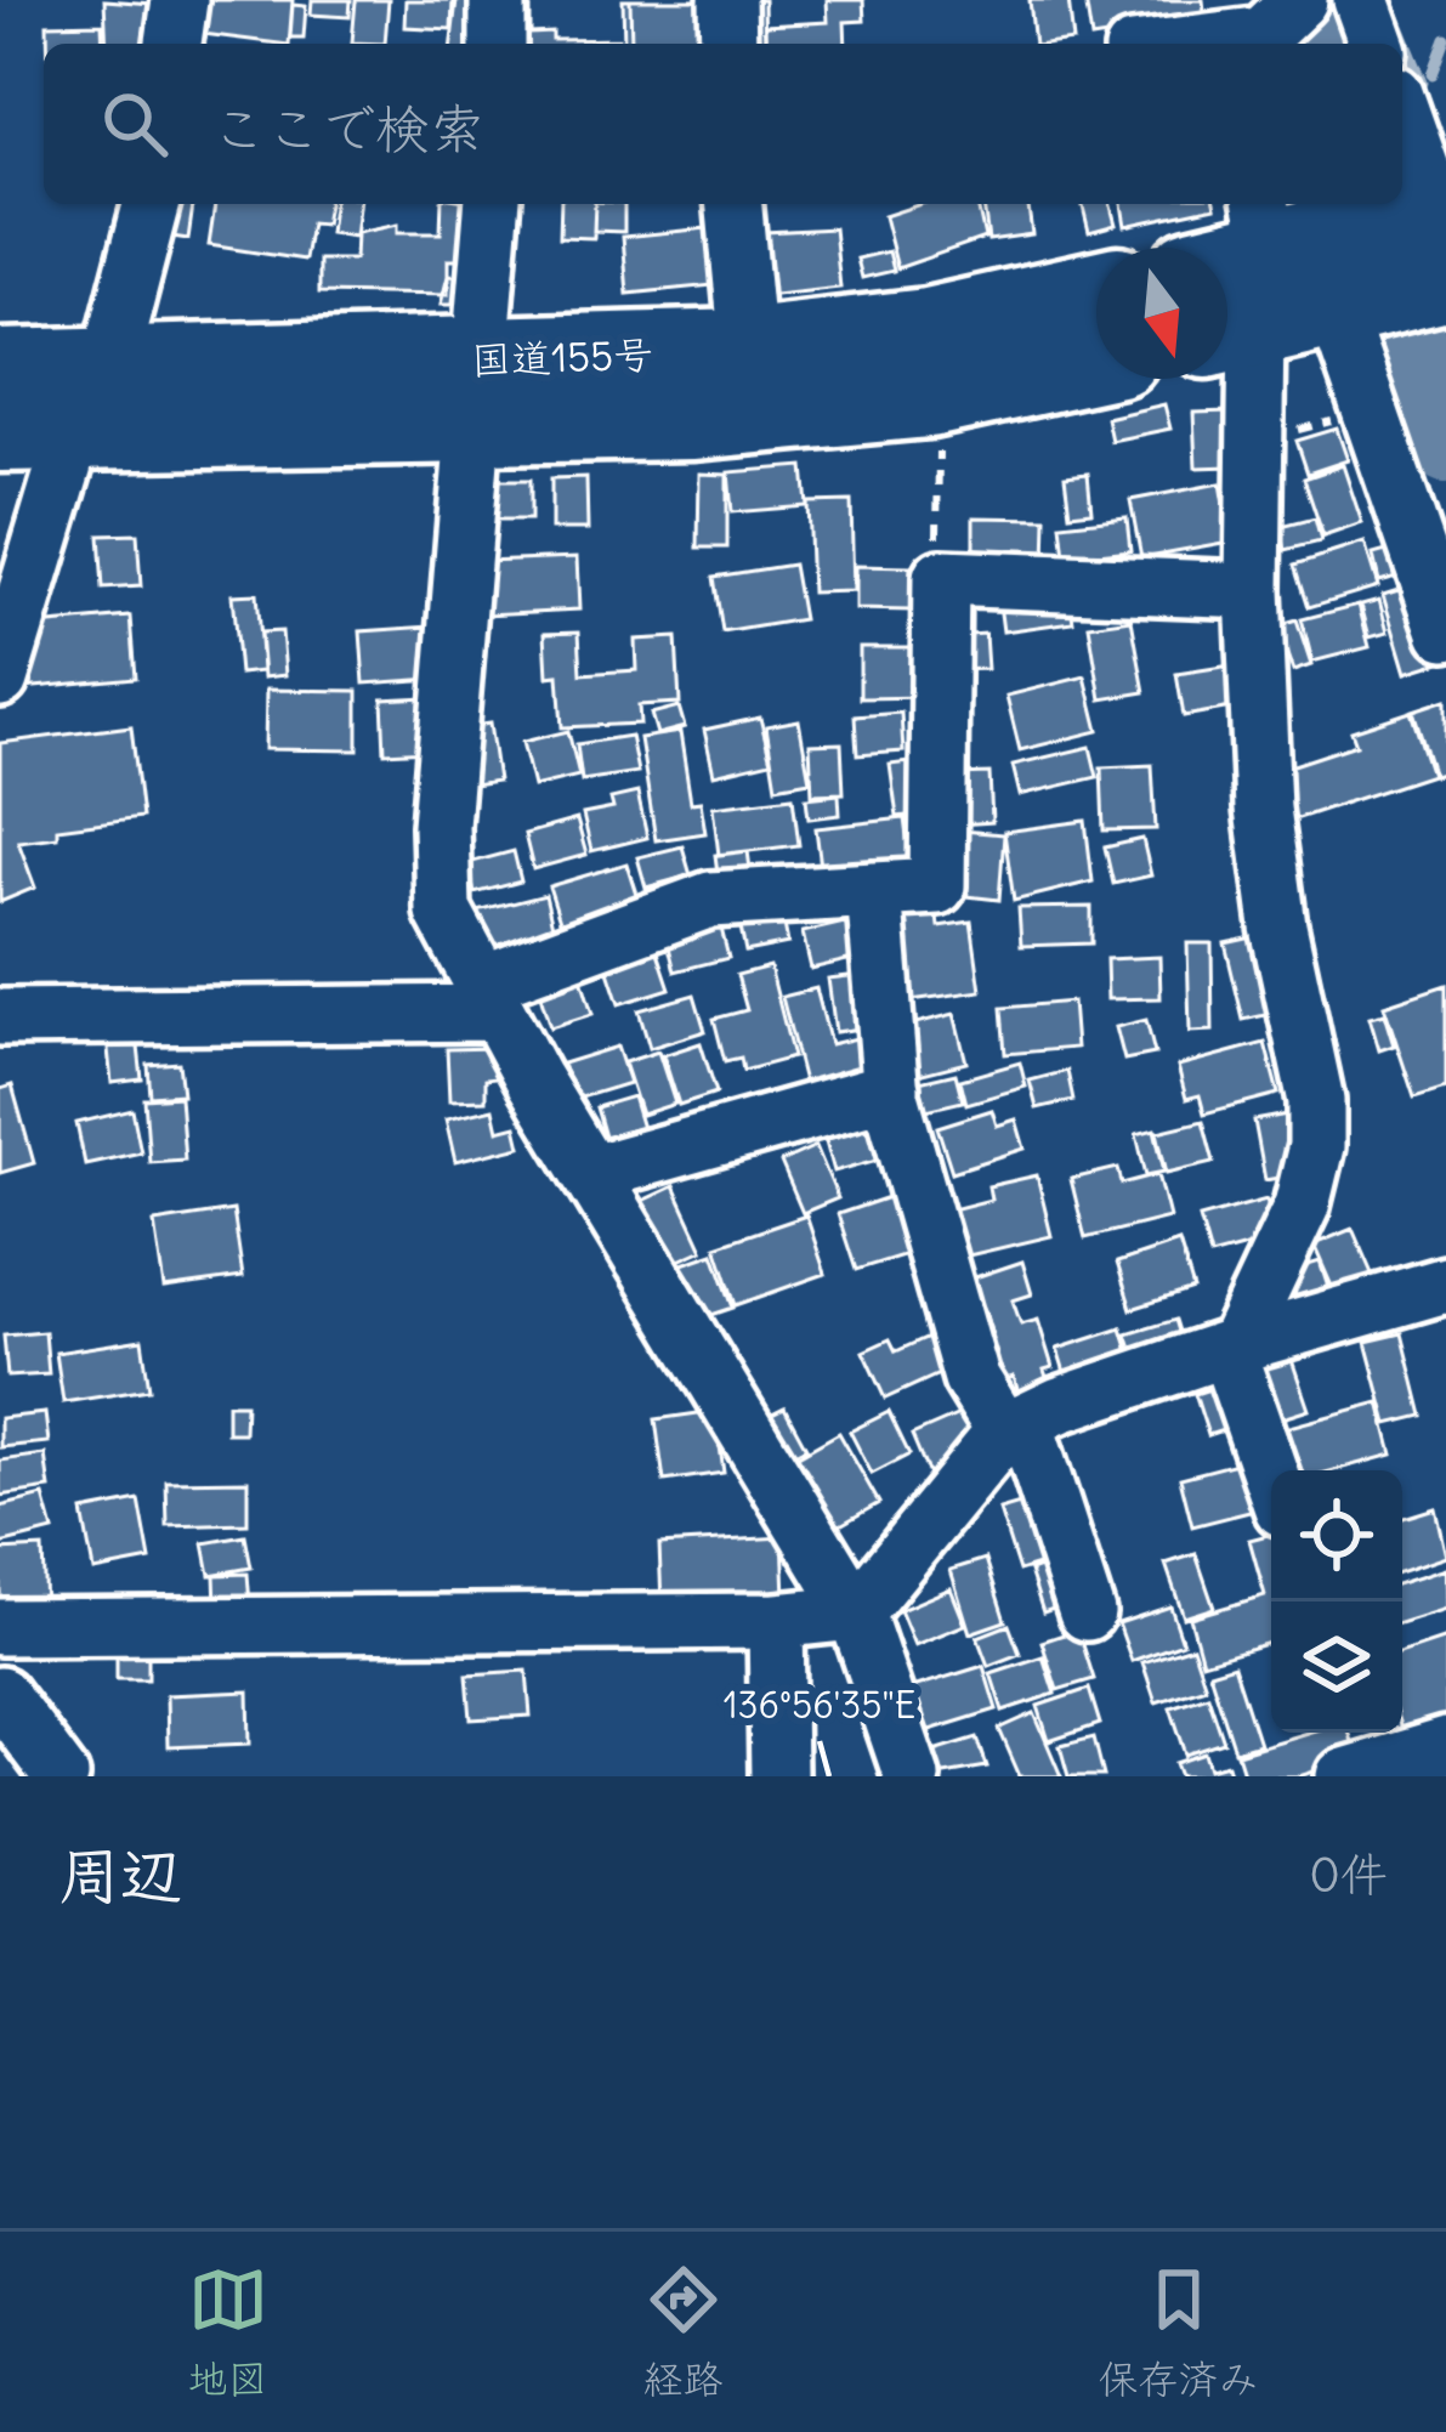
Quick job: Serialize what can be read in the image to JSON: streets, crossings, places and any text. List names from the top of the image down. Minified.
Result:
{"streets":{"highway":["国道155号"]},"north":"bottom","page":{"search":"ここで検索","heading":["周辺","0件"],"nav":["地図","経路","保存済み"]},"coordinates":["136°56'35\"E"]}
